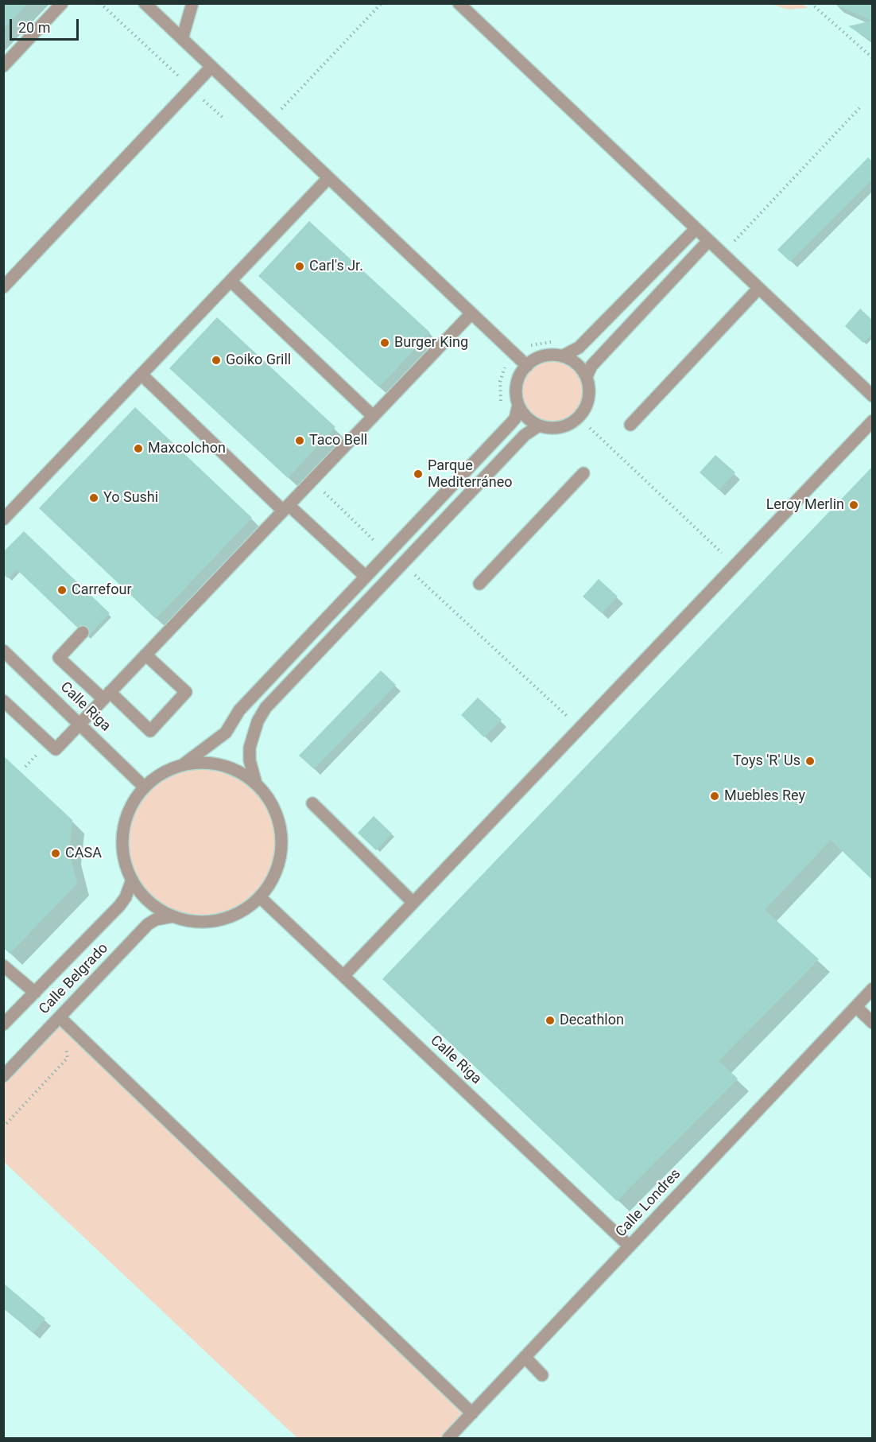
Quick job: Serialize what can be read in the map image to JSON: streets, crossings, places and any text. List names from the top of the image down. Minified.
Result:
{"streets":{"street":["Calle Riga","Calle Belgrado","Calle Londres"]},"crossings":[["Calle Riga","Calle Belgrado"],["Calle Riga","Calle Londres"]],"places":["Carl's Jr.","Burger King","Goiko Grill","Taco Bell","Maxcolchon","Parque Mediterráneo","Yo Sushi","Leroy Merlin","Carrefour","Toys 'R' Us","Muebles Rey","CASA","Decathlon"],"scale_bar":"20 m"}
